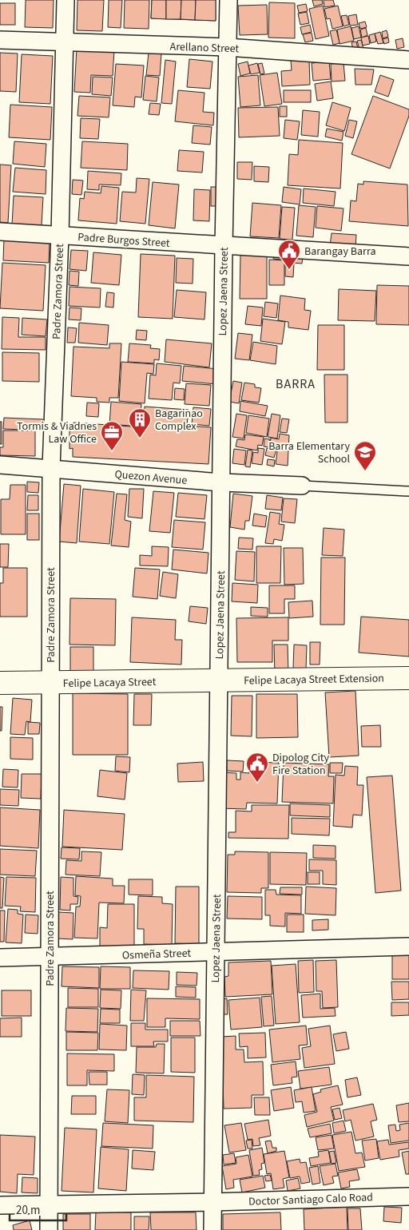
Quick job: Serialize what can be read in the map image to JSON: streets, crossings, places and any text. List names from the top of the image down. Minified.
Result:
{"streets":{"main road":["Felipe Lacaya Street Extension","Felipe Lacaya Street"],"street":["Arellano Street","Padre Burgos Street","Padre Zamora Street","Lopez Jaena Street","Quezon Avenue","Osmeña Street","Doctor Santiago Calo Road"]},"crossings":[["Arellano Street","Padre Zamora Street"],["Arellano Street","Lopez Jaena Street"],["Padre Burgos Street","Padre Zamora Street"],["Padre Burgos Street","Lopez Jaena Street"],["Padre Zamora Street","Quezon Avenue"],["Padre Zamora Street","Felipe Lacaya Street"],["Padre Zamora Street","Osmeña Street"],["Padre Zamora Street","Doctor Santiago Calo Road"],["Lopez Jaena Street","Quezon Avenue"],["Lopez Jaena Street","Felipe Lacaya Street Extension"],["Lopez Jaena Street","Felipe Lacaya Street"],["Lopez Jaena Street","Osmeña Street"],["Lopez Jaena Street","Doctor Santiago Calo Road"],["Felipe Lacaya Street Extension","Felipe Lacaya Street"]],"districts":["BARRA"],"places":{"public building":["Barangay Barra","Dipolog City Fire Station"],"building":["Bagarinao Complex"],"office":["Tormis & Viadnes Law Office"],"school or university":["Barra Elementary School"]},"scale_bar":"20 m"}
